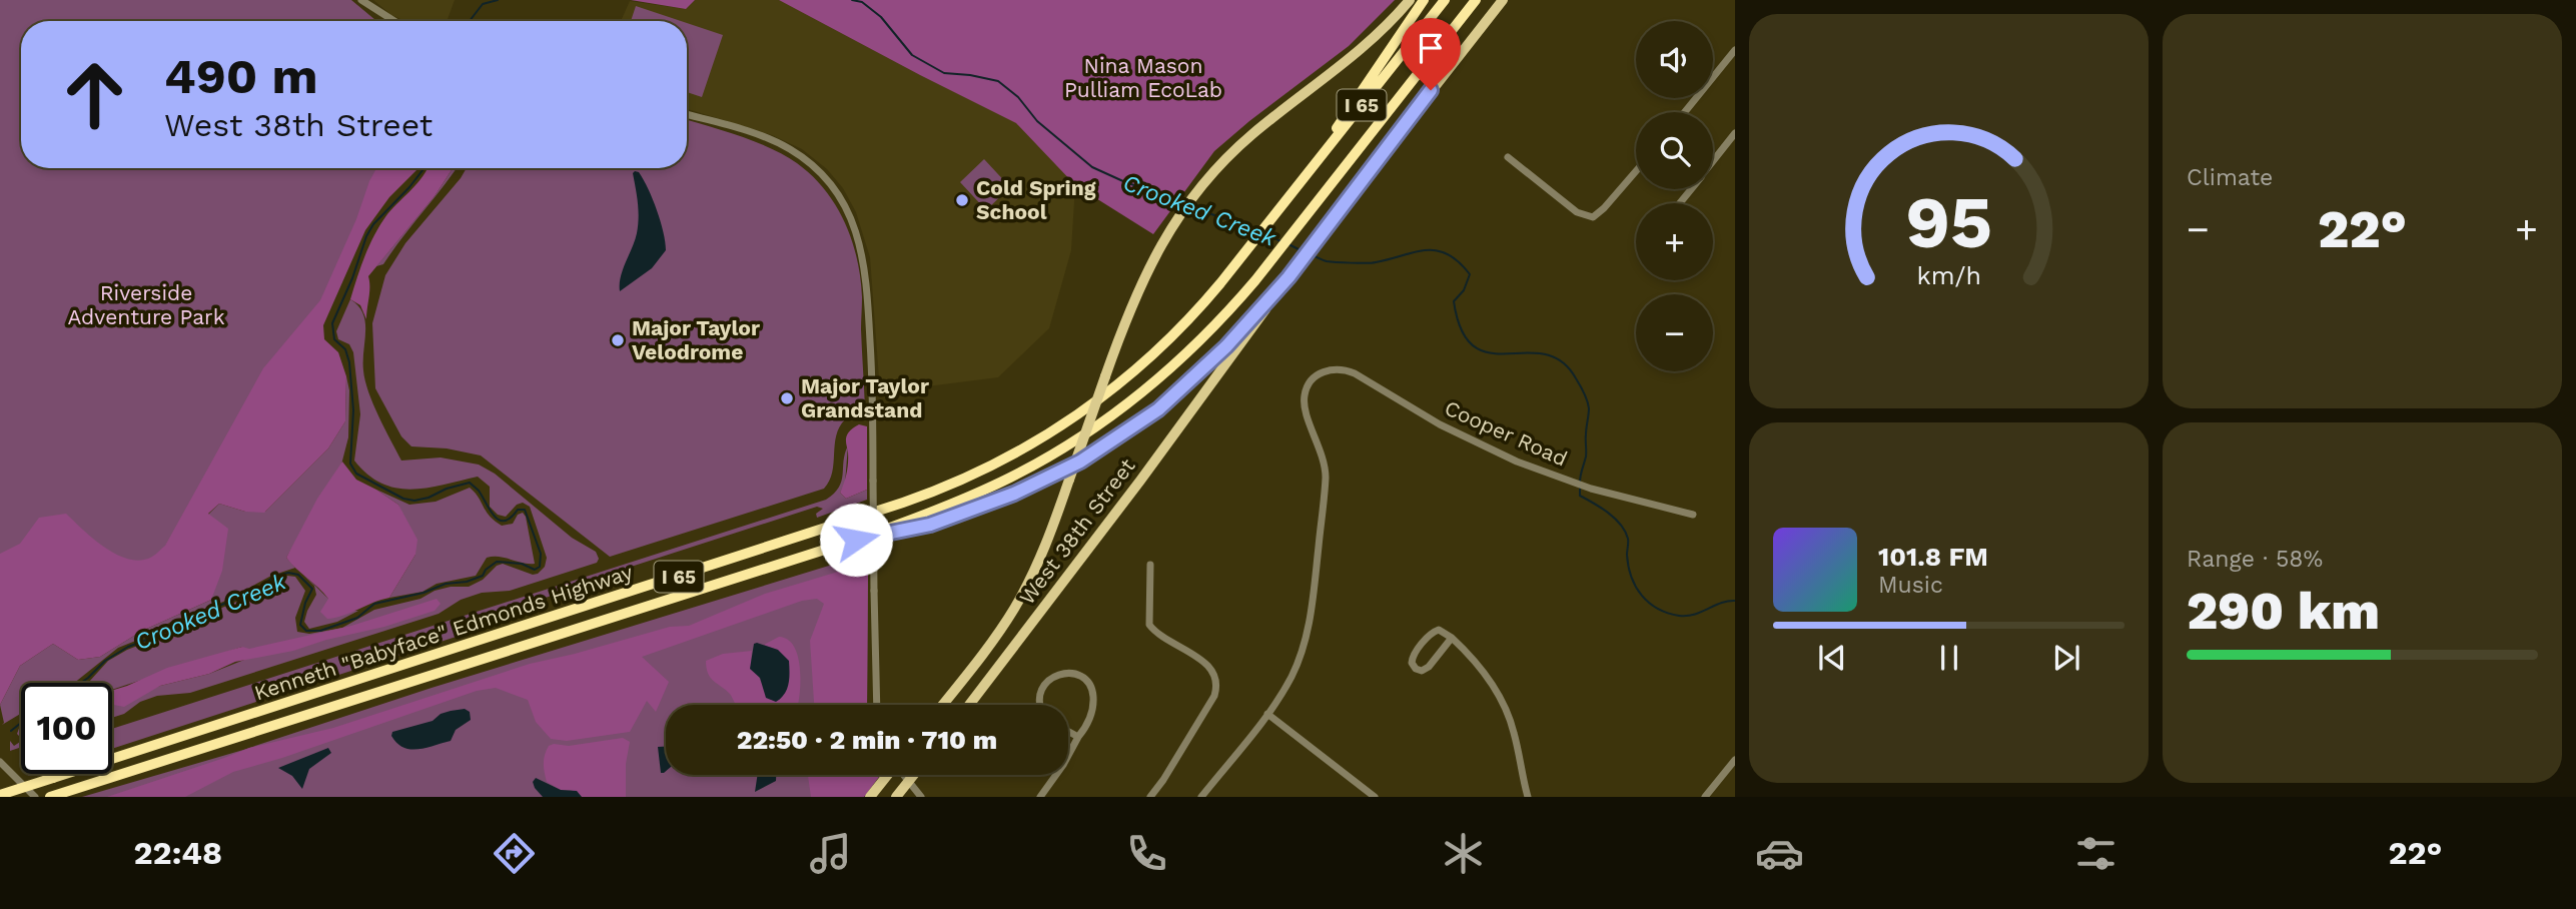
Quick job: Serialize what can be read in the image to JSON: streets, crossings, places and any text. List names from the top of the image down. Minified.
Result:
{"streets":{"highway":["I 65","Kenneth \"Babyface\" Edmonds Highway"],"main road":["West 38th Street"],"street":["Cooper Road"]},"water":["Crooked Creek"],"parks":["Nina Mason Pulliam EcoLab","Riverside Adventure Park"],"places":["Cold Spring School","Major Taylor Velodrome","Major Taylor Grandstand"],"page":{"tile":["Climate",["Range · 58%","290 km"]],"map_buttons":["+","−"],"turn":["490 m","West 38th Street"],"heat":["−","22°","+"],"song":["101.8 FM","Music"],"limit":"100","trip":"22:50 · 2 min · 710 m","tabs":["22:48","22°"],"gauge":["95","km/h"]}}
